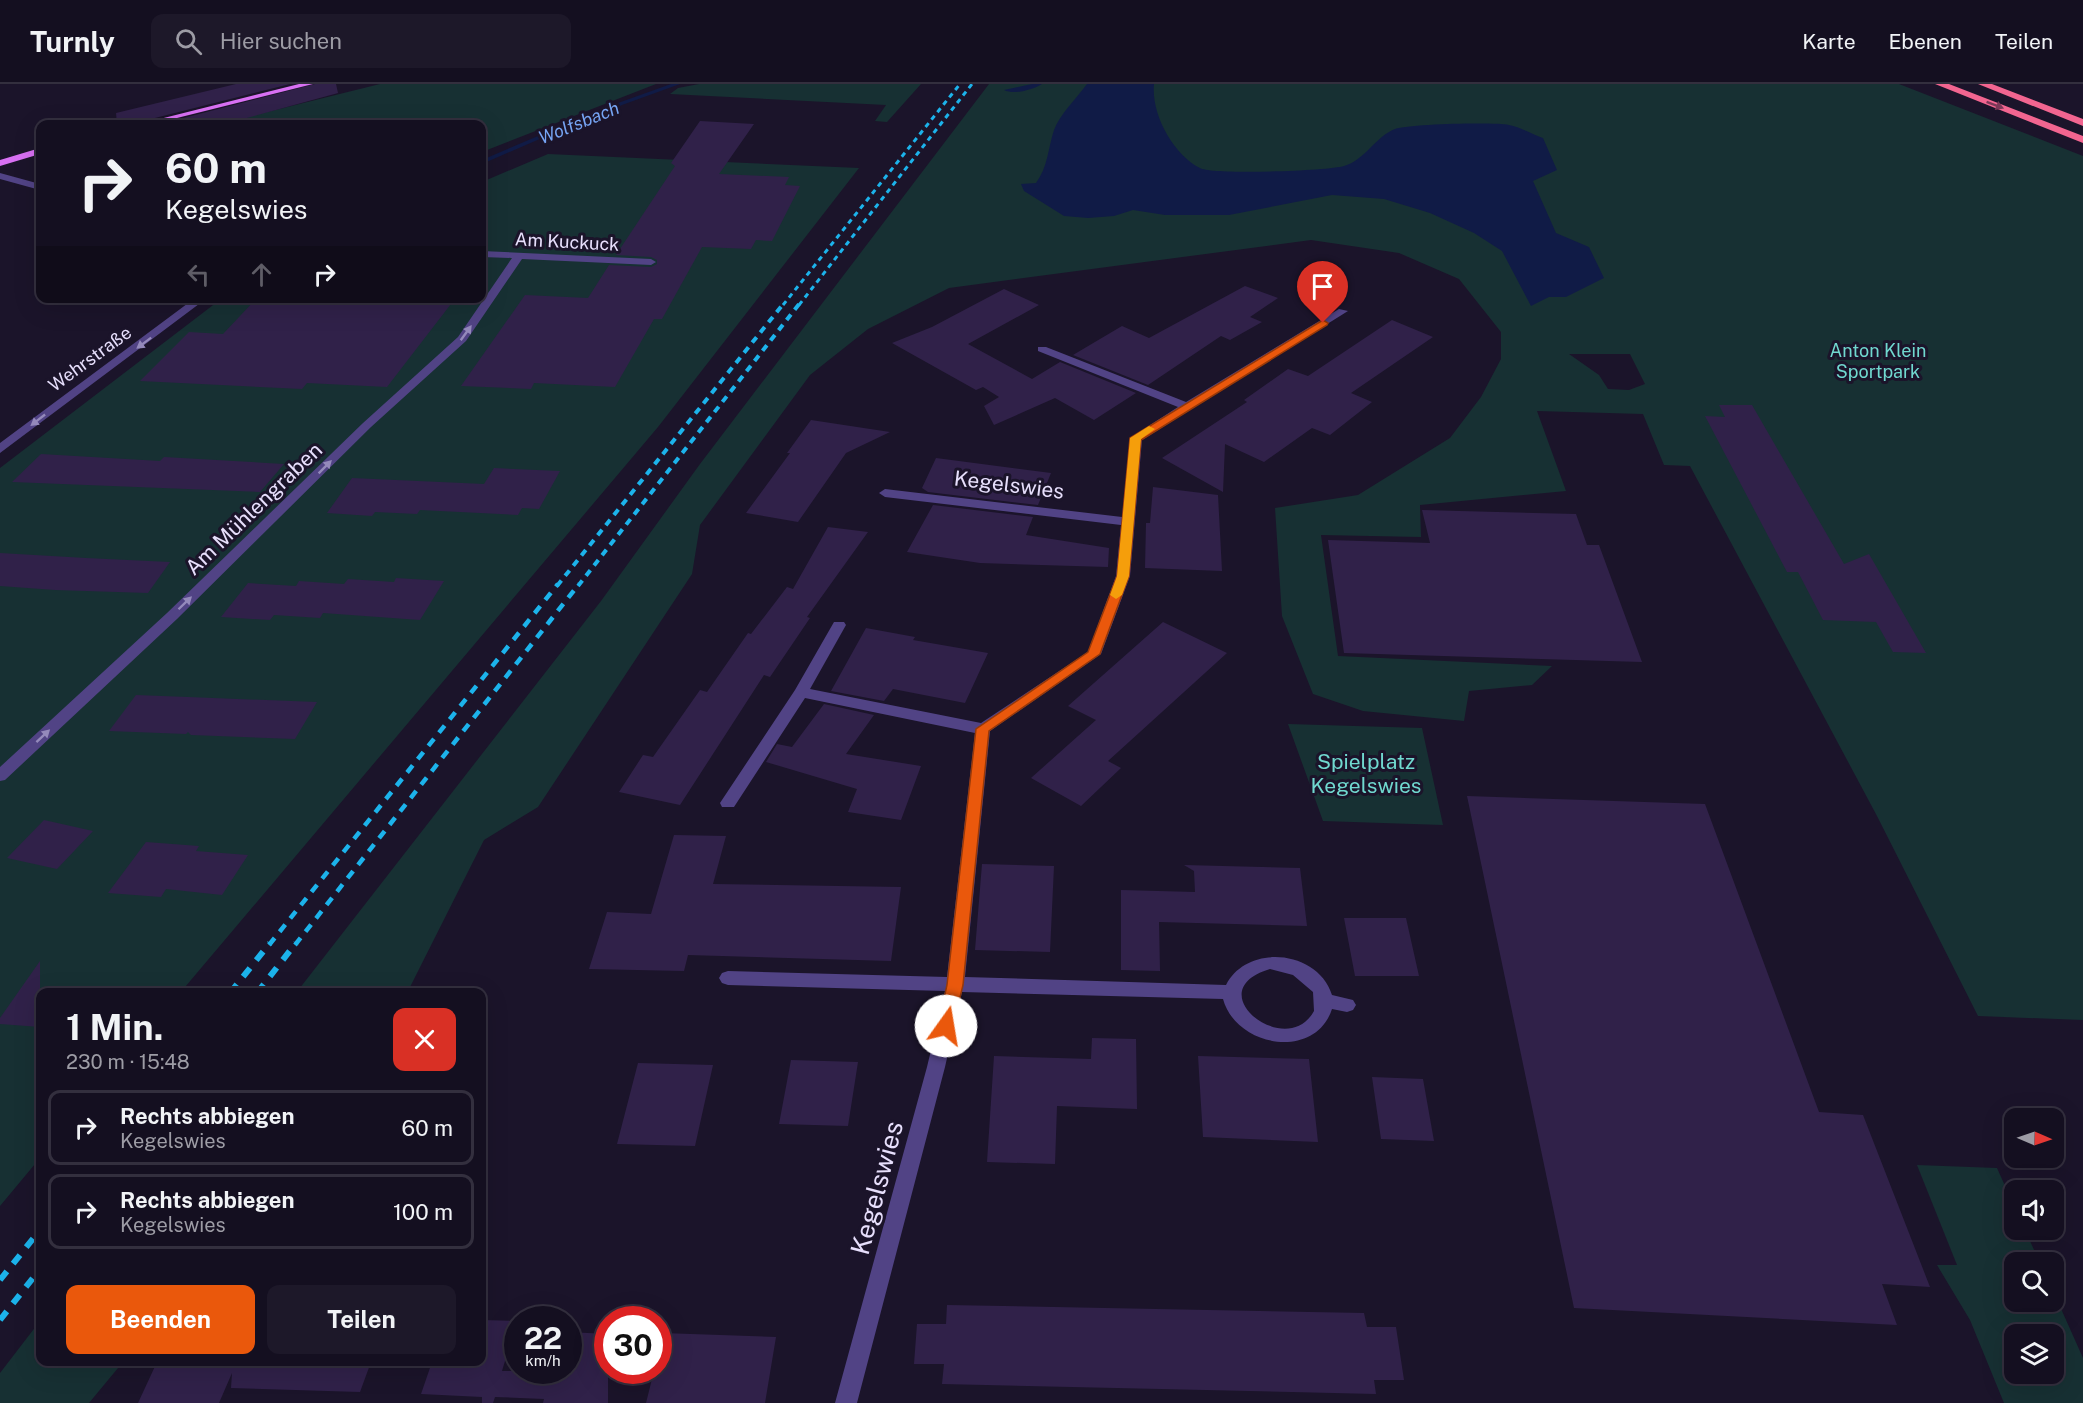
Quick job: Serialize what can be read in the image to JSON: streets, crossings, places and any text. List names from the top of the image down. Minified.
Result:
{"streets":{"street":["Am Kuckuck","Wehrstraße","Kegelswies","Am Mühlengraben"]},"crossings":[["Am Kuckuck","Am Mühlengraben"]],"one_way":["Wehrstraße","Am Mühlengraben"],"water":["Wolfsbach"],"parks":["Anton Klein Sportpark","Spielplatz Kegelswies"],"north":"right","page":{"header":"Turnly","search":"Hier suchen","nav":["Karte","Ebenen","Teilen"],"turn":["60 m","Kegelswies"],"heading":["1 Min.","230 m · 15:48"],"list":[{"name":"Rechts abbiegen","note":"Kegelswies","value":"60 m"},{"name":"Rechts abbiegen","note":"Kegelswies","value":"100 m"}],"buttons":["Beenden","Teilen"],"speed":"22 km/h","limit":"30"}}
